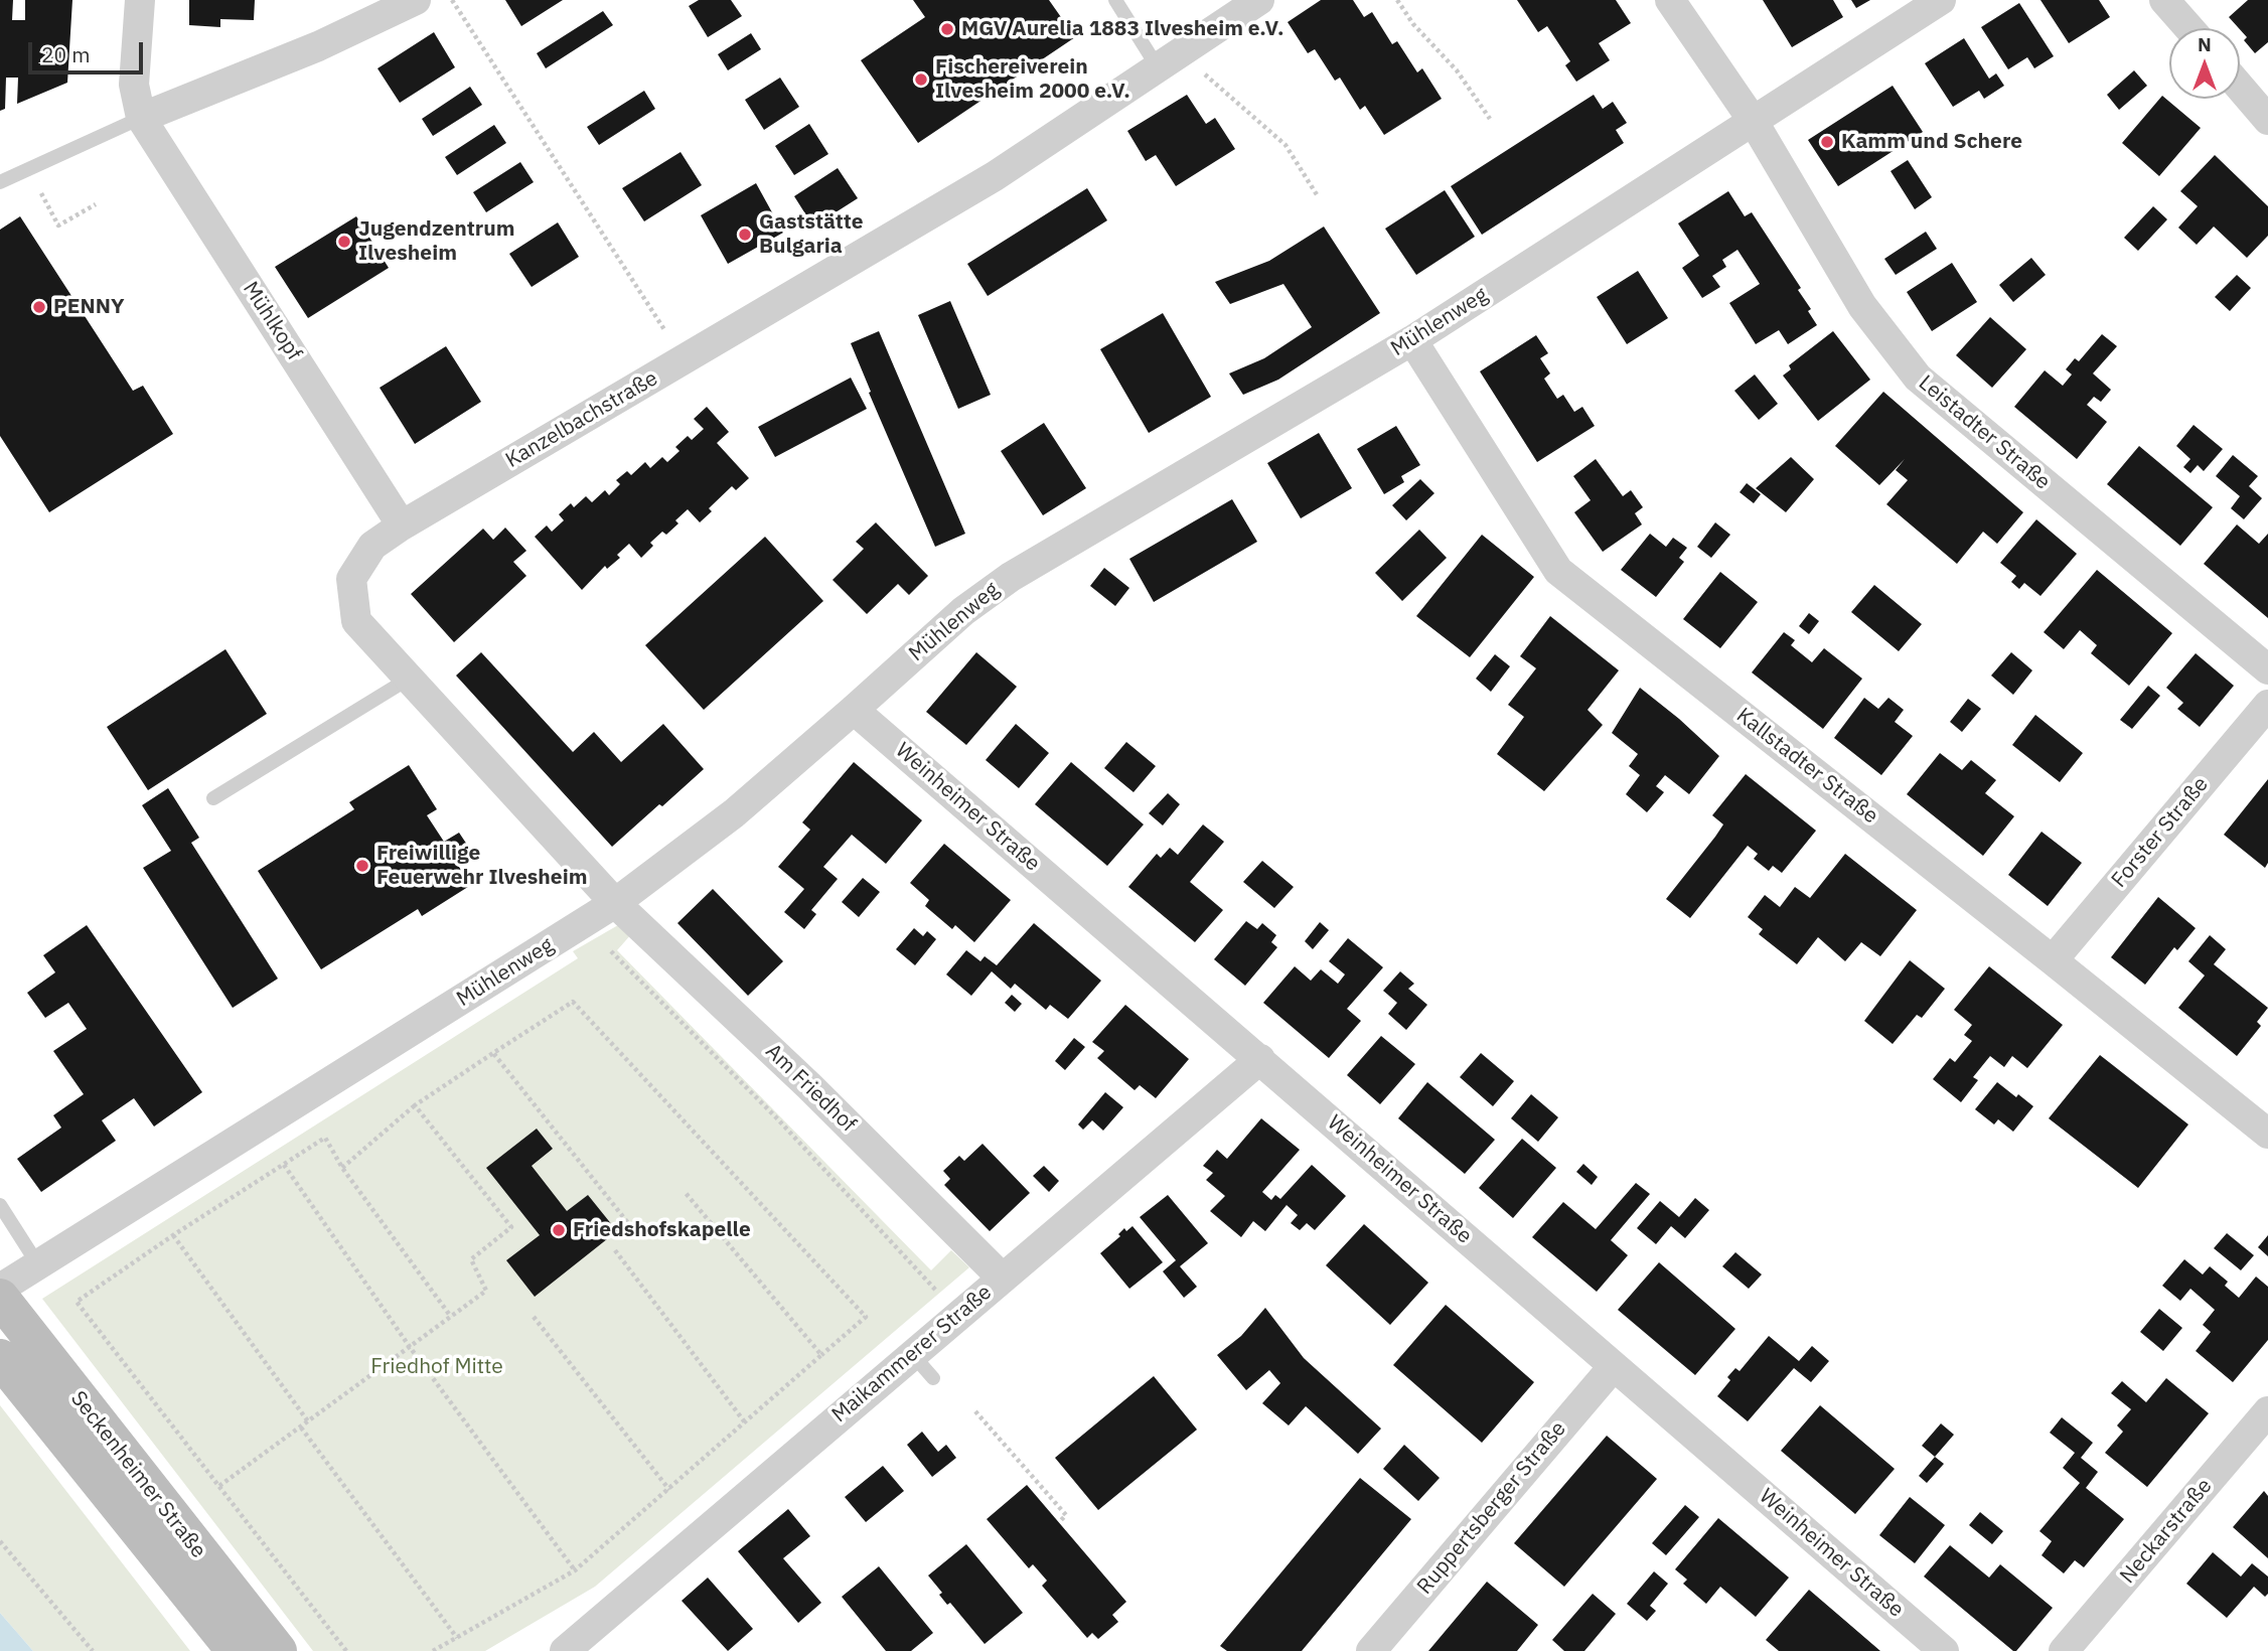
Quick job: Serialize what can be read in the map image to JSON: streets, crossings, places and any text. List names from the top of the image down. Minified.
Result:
{"streets":{"main road":["Seckenheimer Straße"],"street":["Mühlkopf","Mühlenweg","Kanzelbachstraße","Leistadter Straße","Kallstadter Straße","Weinheimer Straße","Forster Straße","Am Friedhof","Maikammerer Straße","Ruppertsberger Straße","Neckarstraße"]},"crossings":[["Mühlkopf","Kanzelbachstraße"],["Mühlenweg","Kanzelbachstraße"],["Mühlenweg","Leistadter Straße"],["Mühlenweg","Kallstadter Straße"],["Mühlenweg","Weinheimer Straße"],["Mühlenweg","Am Friedhof"],["Kanzelbachstraße","Am Friedhof"],["Kallstadter Straße","Forster Straße"],["Weinheimer Straße","Maikammerer Straße"],["Weinheimer Straße","Ruppertsberger Straße"],["Am Friedhof","Maikammerer Straße"]],"parks":["Friedhof Mitte"],"places":["MGV Aurelia 1883 Ilvesheim e.V.","Fischereiverein Ilvesheim 2000 e.V.","Kamm und Schere","Gaststätte Bulgaria","Jugendzentrum Ilvesheim","PENNY","Freiwillige Feuerwehr Ilvesheim","Friedshofskapelle"],"scale_bar":"20 m","north":"top"}
